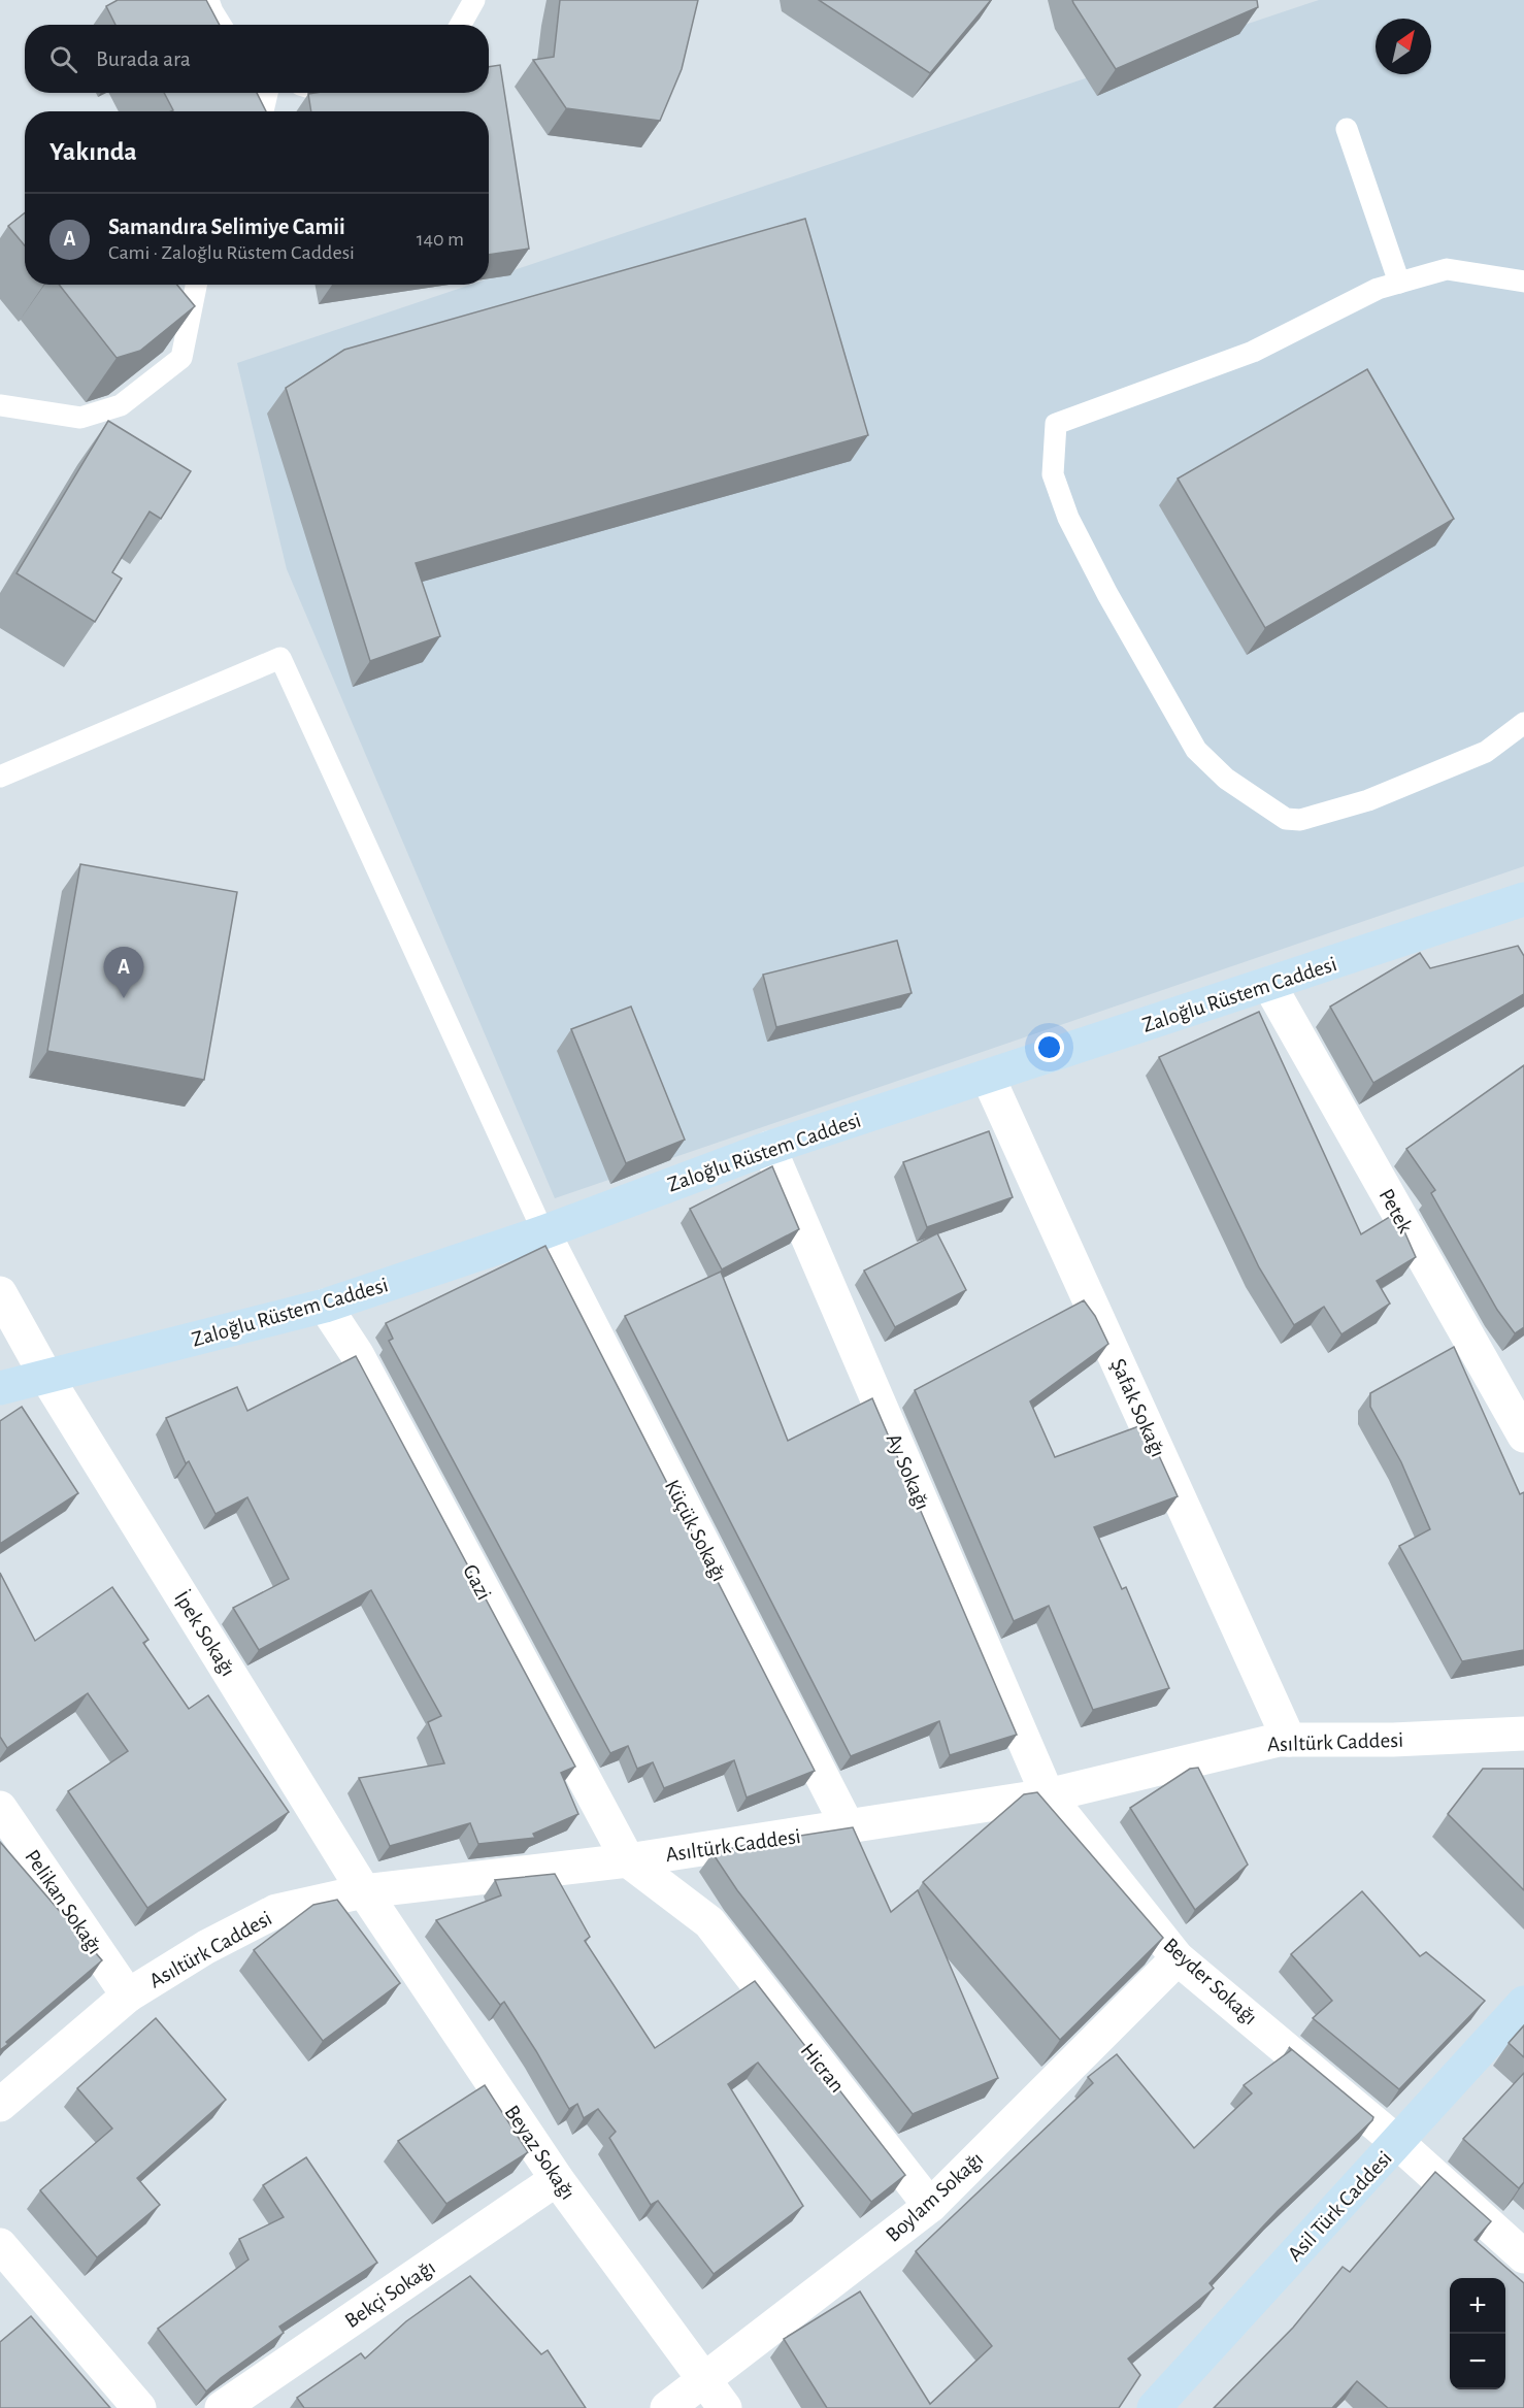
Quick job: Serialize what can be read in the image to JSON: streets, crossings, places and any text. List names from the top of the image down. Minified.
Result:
{"streets":{"street":["Zaloğlu Rüstem Caddesi","Petek","Şafak Sokağı","Ay Sokağı","Küçük Sokağı","Gazi","İpek Sokağı","Asıltürk Caddesi","Pelikan Sokağı","Beyder Sokağı","Hicran","Beyaz Sokağı","Boylam Sokağı","Asil Türk Caddesi","Bekçi Sokağı"]},"crossings":[["Zaloğlu Rüstem Caddesi","Petek"],["Zaloğlu Rüstem Caddesi","Şafak Sokağı"],["Zaloğlu Rüstem Caddesi","Ay Sokağı"],["Zaloğlu Rüstem Caddesi","Küçük Sokağı"],["Zaloğlu Rüstem Caddesi","Gazi"],["Zaloğlu Rüstem Caddesi","İpek Sokağı"],["Şafak Sokağı","Asıltürk Caddesi"],["Ay Sokağı","Asıltürk Caddesi"],["Ay Sokağı","Beyder Sokağı"],["Küçük Sokağı","Asıltürk Caddesi"],["Gazi","Asıltürk Caddesi"],["Gazi","Hicran"],["İpek Sokağı","Asıltürk Caddesi"],["İpek Sokağı","Beyaz Sokağı"],["Asıltürk Caddesi","Pelikan Sokağı"],["Asıltürk Caddesi","Beyder Sokağı"],["Asıltürk Caddesi","Hicran"],["Asıltürk Caddesi","Beyaz Sokağı"],["Beyder Sokağı","Boylam Sokağı"],["Beyder Sokağı","Asil Türk Caddesi"],["Hicran","Boylam Sokağı"],["Beyaz Sokağı","Boylam Sokağı"],["Beyaz Sokağı","Bekçi Sokağı"]],"north":"top right","page":{"search":"Burada ara","heading":"Yakında","list":[{"mark":"A","name":"Samandıra Selimiye Camii","note":"Cami · Zaloğlu Rüstem Caddesi","value":"140 m"}],"pins":"A","map_buttons":["+","−"]}}
